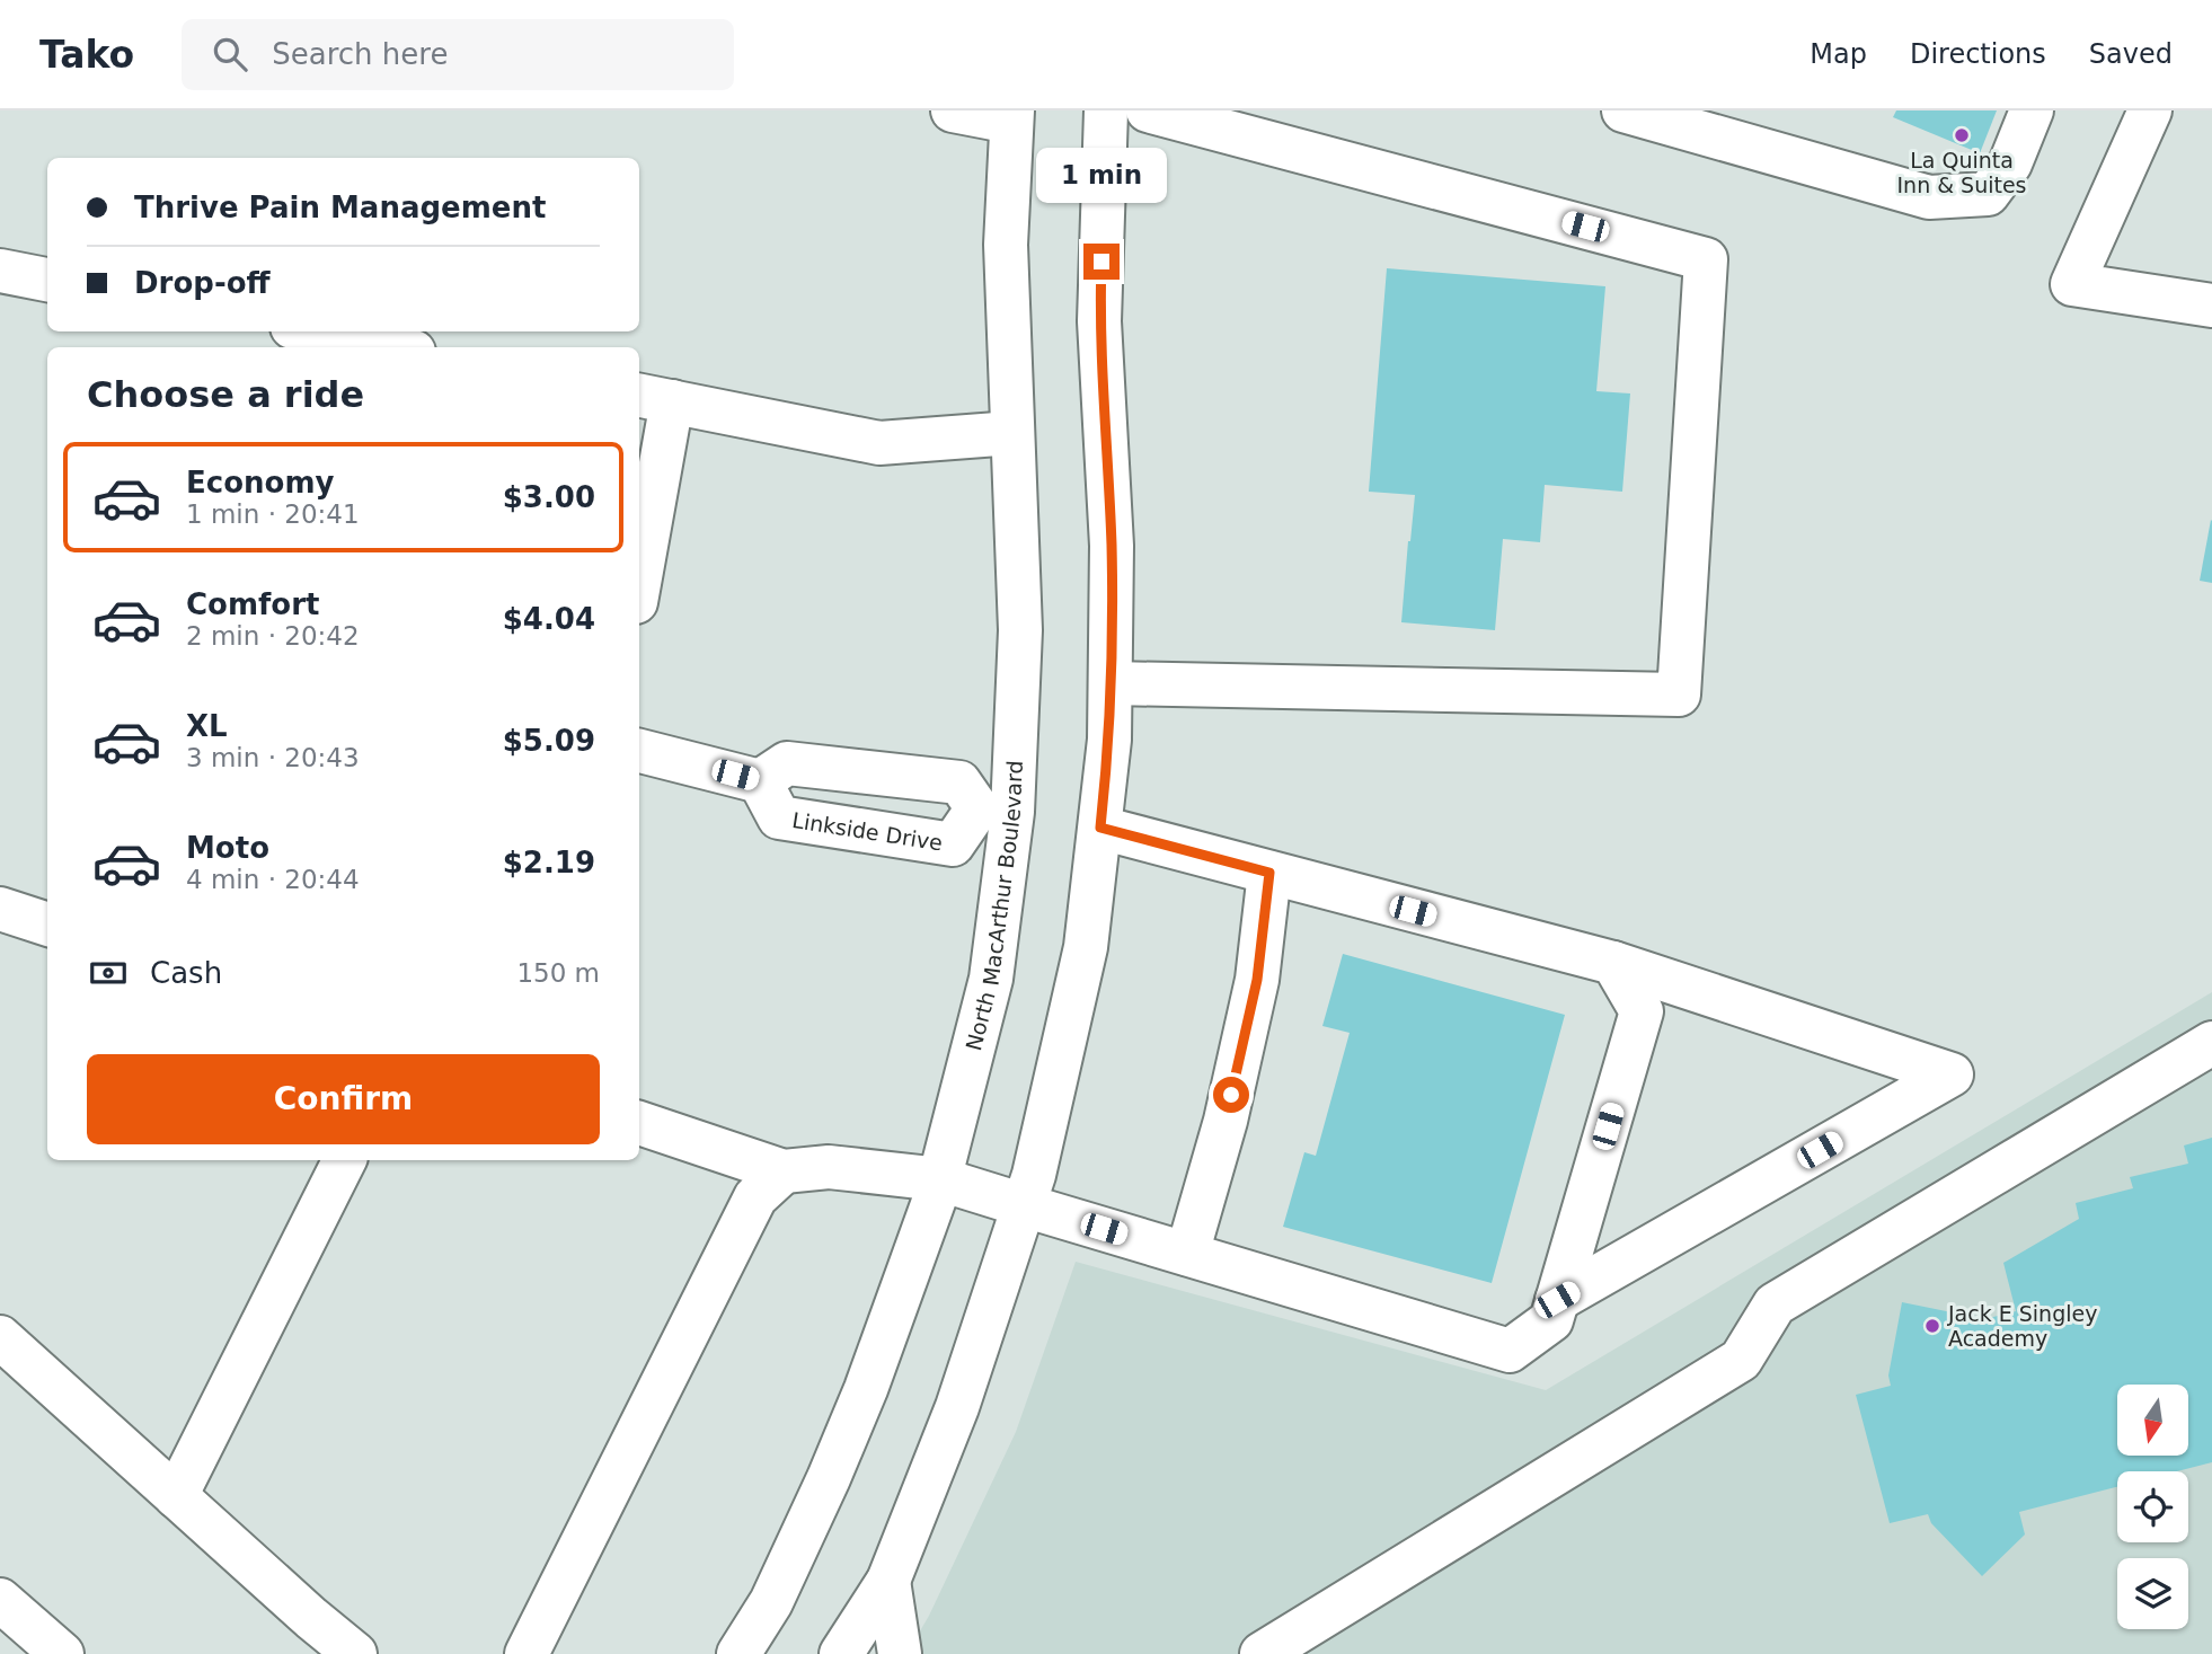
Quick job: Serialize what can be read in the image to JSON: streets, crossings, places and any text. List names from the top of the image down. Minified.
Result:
{"streets":{"main road":["Linkside Drive","North MacArthur Boulevard"]},"crossings":[["Linkside Drive","North MacArthur Boulevard"]],"places":["La Quinta Inn & Suites","Jack E Singley Academy"],"north":"bottom","page":{"header":"Tako","search":"Search here","nav":["Map","Directions","Saved"],"bubble":"1 min","banner":["Thrive Pain Management","Drop-off"],"heading":"Choose a ride","list":[{"name":"Economy","note":"1 min · 20:41","value":"$3.00"},{"name":"Comfort","note":"2 min · 20:42","value":"$4.04"},{"name":"XL","note":"3 min · 20:43","value":"$5.09"},{"name":"Moto","note":"4 min · 20:44","value":"$2.19"}],"pay":["Cash","150 m"],"buttons":"Confirm"}}
